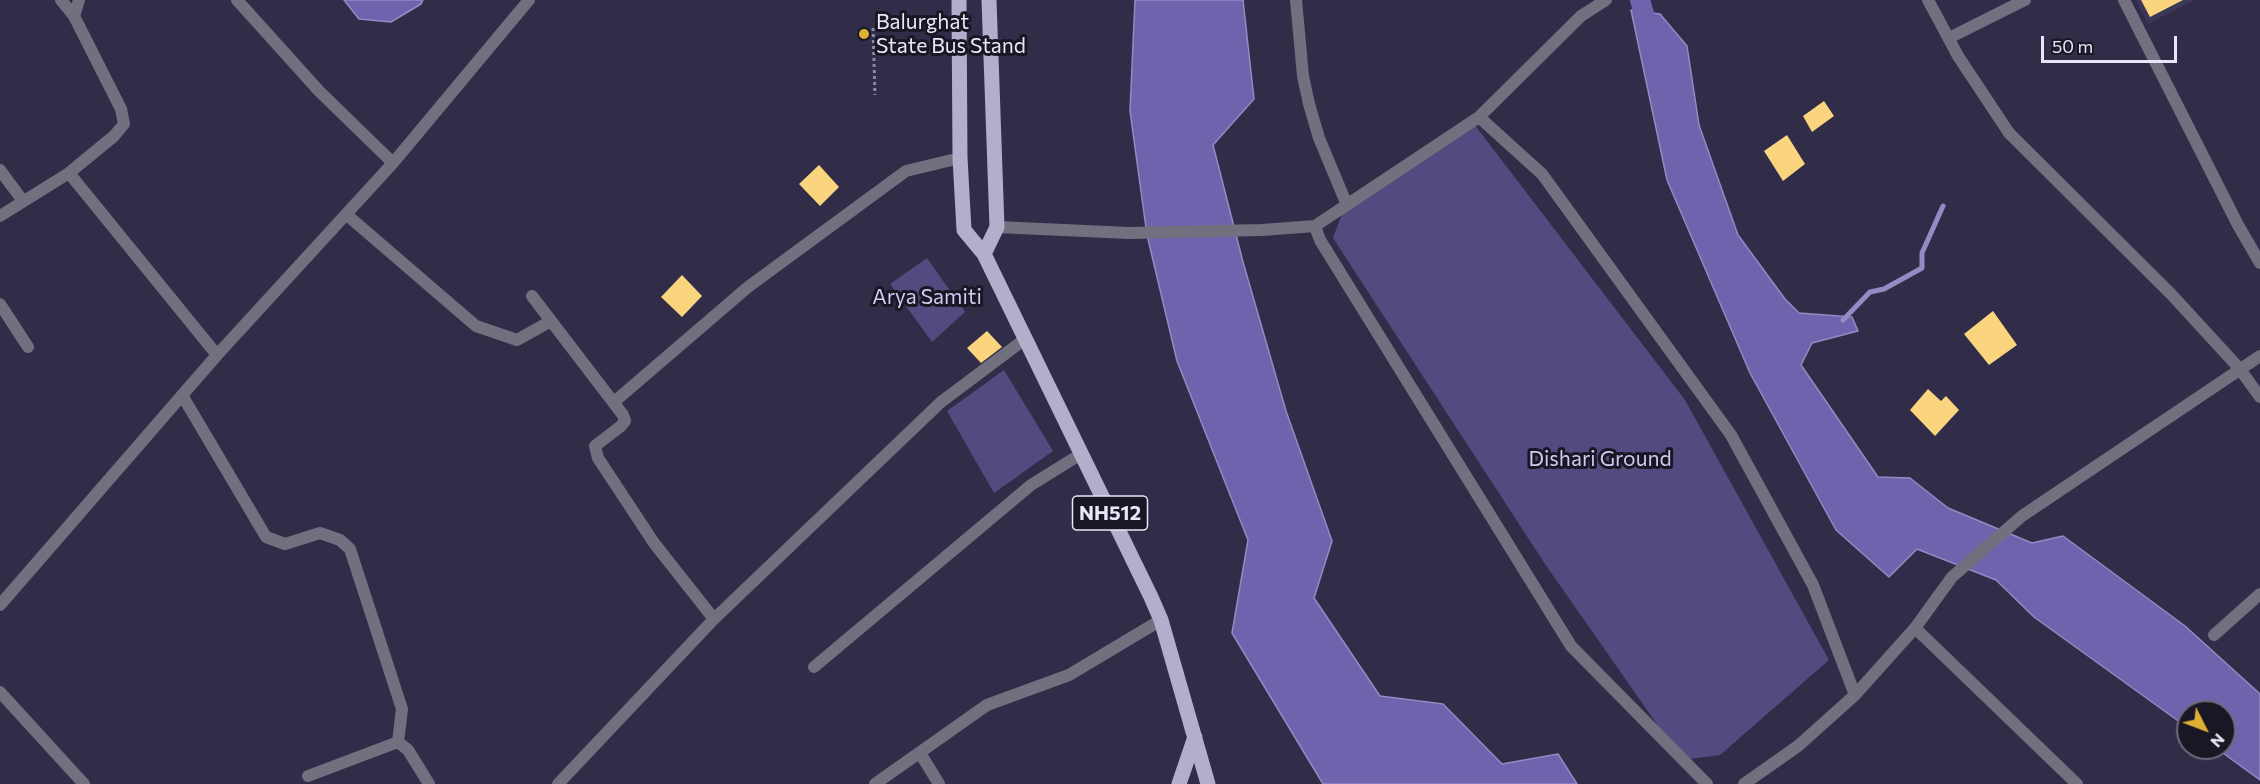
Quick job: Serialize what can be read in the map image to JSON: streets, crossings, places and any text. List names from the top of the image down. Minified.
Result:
{"streets":{"main road":["NH512"]},"parks":["Arya Samiti","Dishari Ground"],"places":["Balurghat State Bus Stand"],"scale_bar":"50 m","north":"bottom right"}
